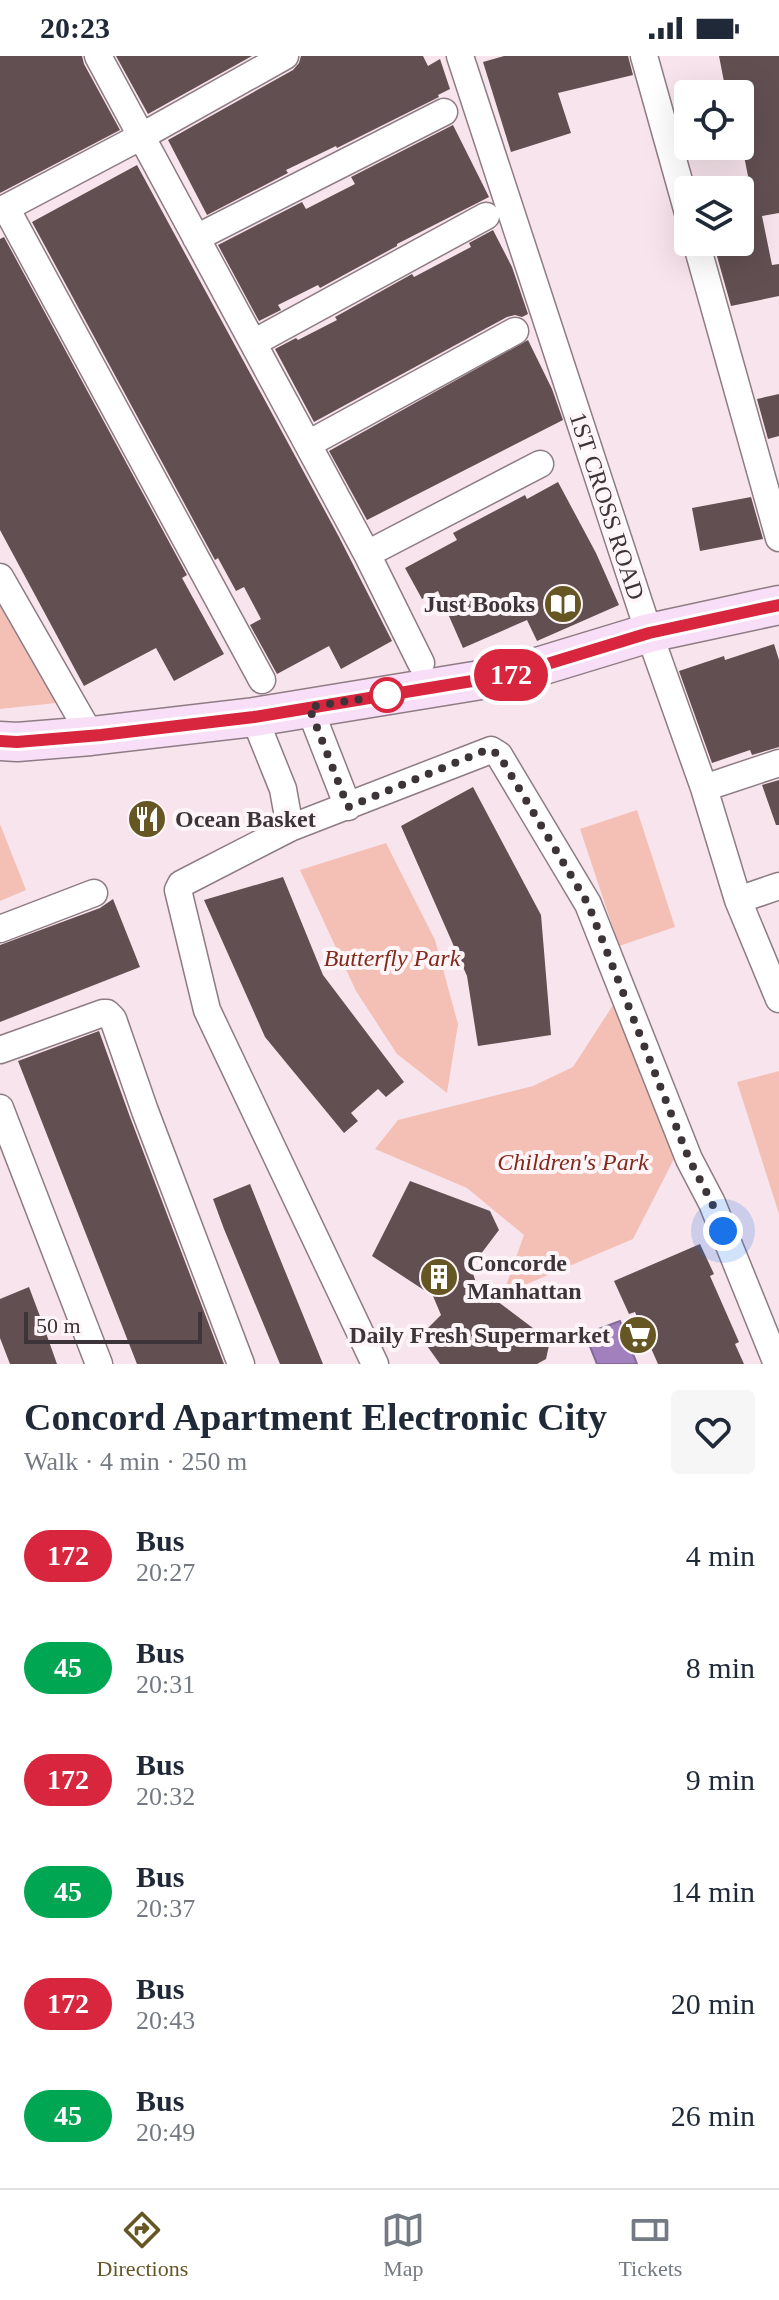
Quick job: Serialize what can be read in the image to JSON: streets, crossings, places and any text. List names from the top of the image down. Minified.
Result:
{"streets":{"street":["1ST CROSS ROAD"]},"parks":["Butterfly Park","Children's Park"],"places":{"library":["Just Books"],"restaurant":["Ocean Basket"],"building":["Concorde Manhattan"],"supermarket":["Daily Fresh Supermarket"]},"lines":["bus line 172"],"scale_bar":"50 m","page":{"status":"20:23","on_map":"172","scale":"50 m","heading":["Concord Apartment Electronic City","Walk · 4 min · 250 m"],"list":[{"mark":"172","name":"Bus","note":"20:27","value":"4 min"},{"mark":"45","name":"Bus","note":"20:31","value":"8 min"},{"mark":"172","name":"Bus","note":"20:32","value":"9 min"},{"mark":"45","name":"Bus","note":"20:37","value":"14 min"},{"mark":"172","name":"Bus","note":"20:43","value":"20 min"},{"mark":"45","name":"Bus","note":"20:49","value":"26 min"}],"tabs":["Directions","Map","Tickets"]}}
